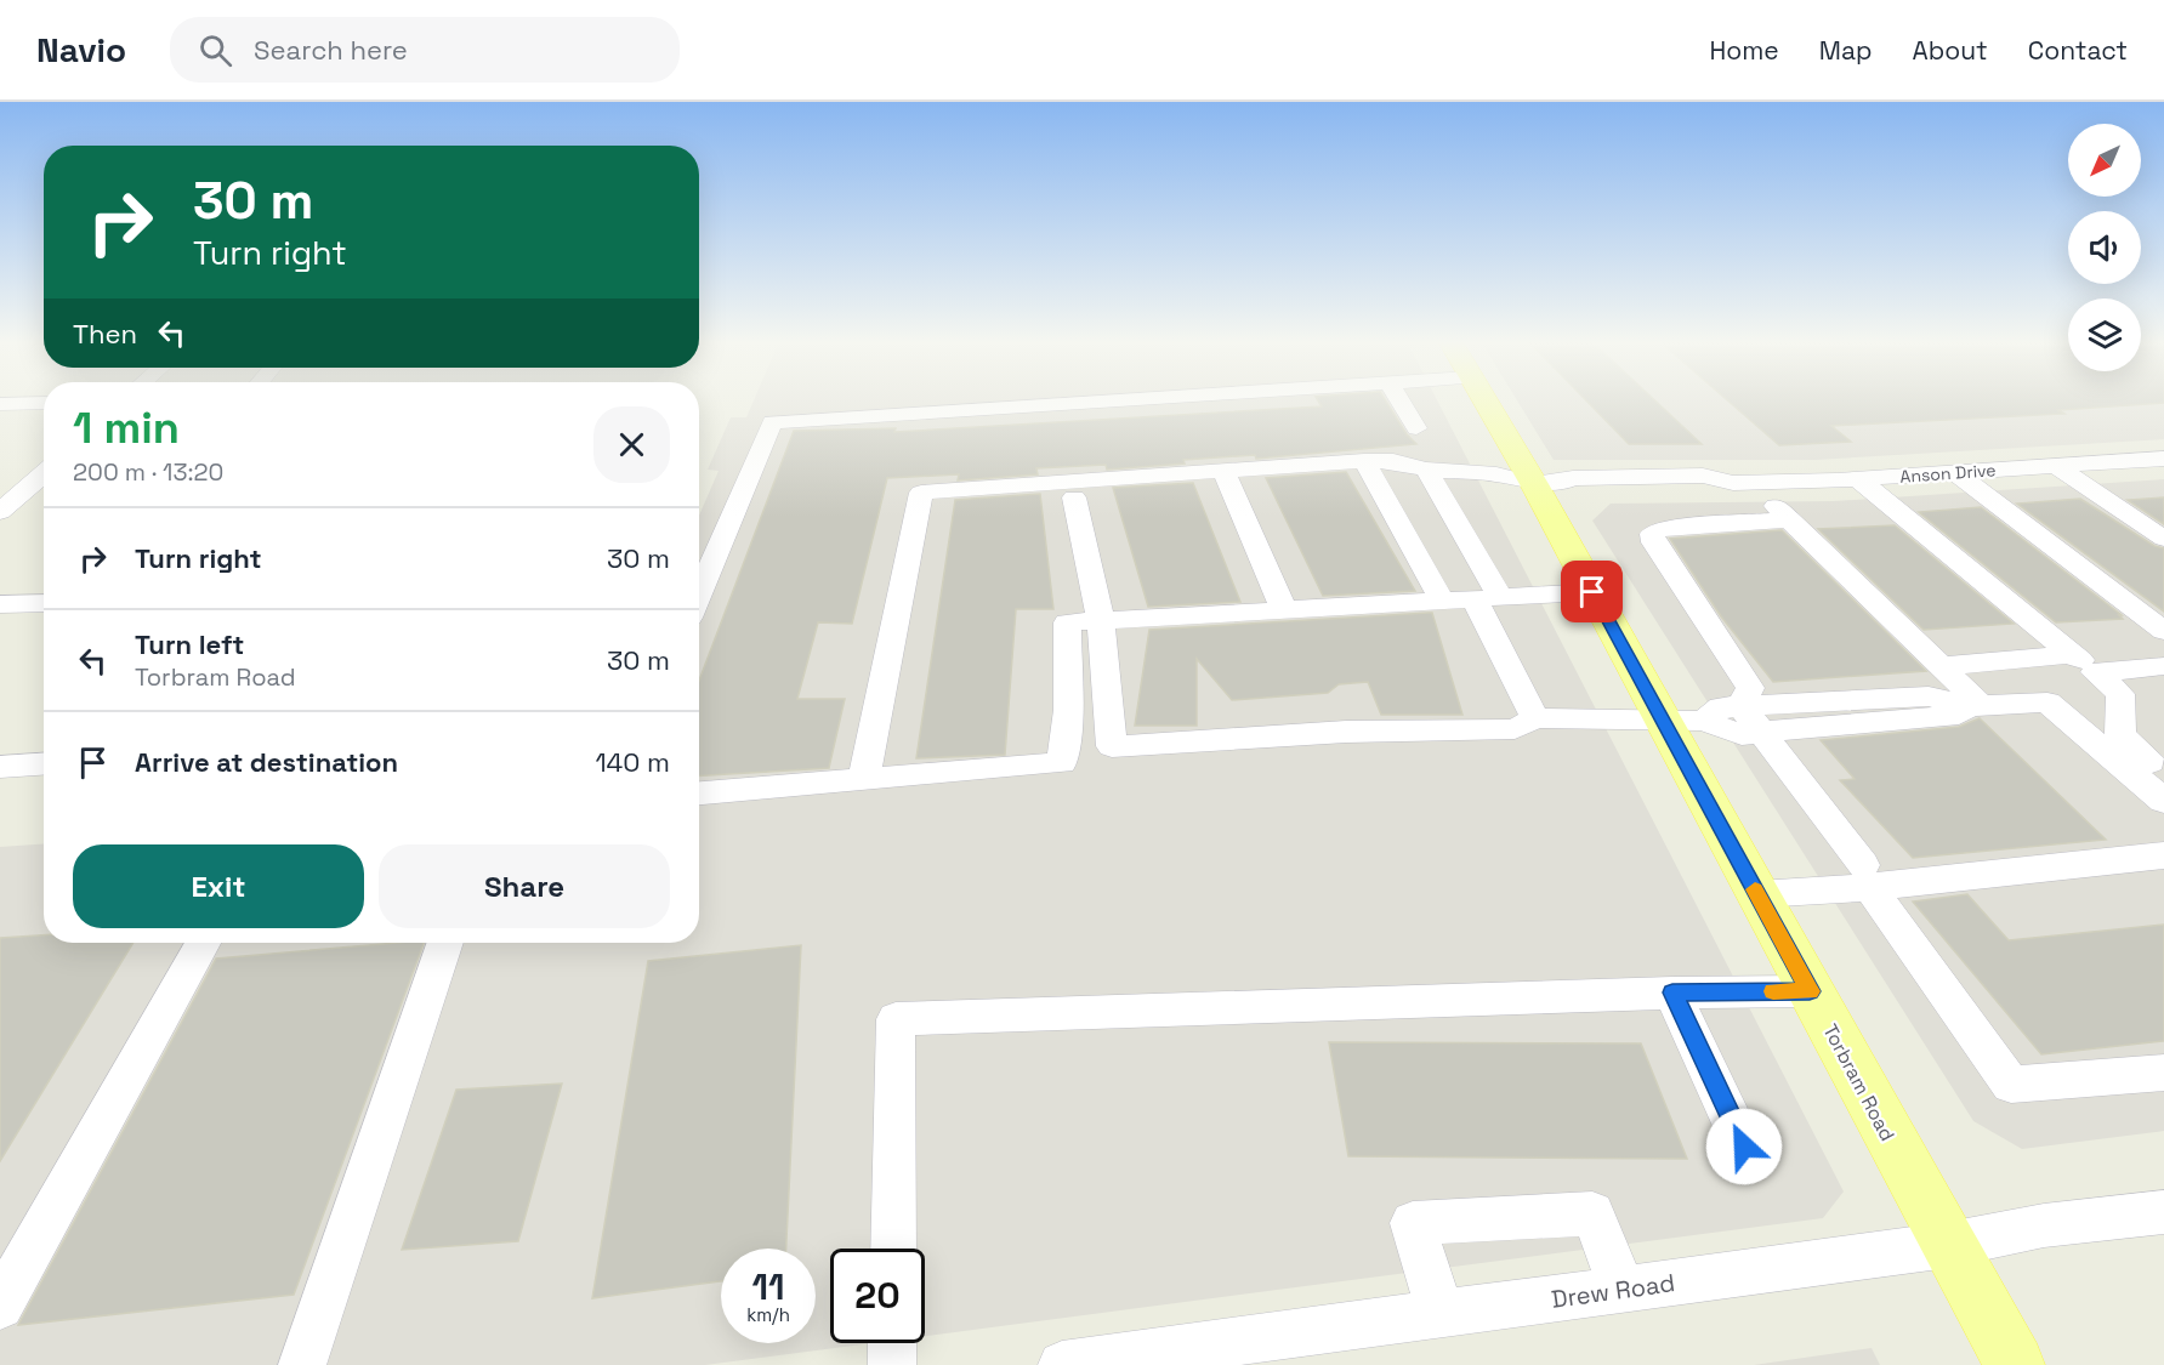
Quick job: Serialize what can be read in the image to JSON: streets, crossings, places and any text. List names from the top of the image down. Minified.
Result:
{"streets":{"main road":["Torbram Road"],"street":["Anson Drive","Drew Road"]},"crossings":[["Anson Drive","Torbram Road"],["Torbram Road","Drew Road"]],"north":"bottom left","page":{"header":"Navio","search":"Search here","nav":["Home","Map","About","Contact"],"turn":["30 m","Turn right"],"then":"Then","heading":["1 min","200 m · 13:20"],"list":[{"name":"Turn right","value":"30 m"},{"name":"Turn left","note":"Torbram Road","value":"30 m"},{"name":"Arrive at destination","value":"140 m"}],"buttons":["Exit","Share"],"speed":"11 km/h","limit":"20"}}
